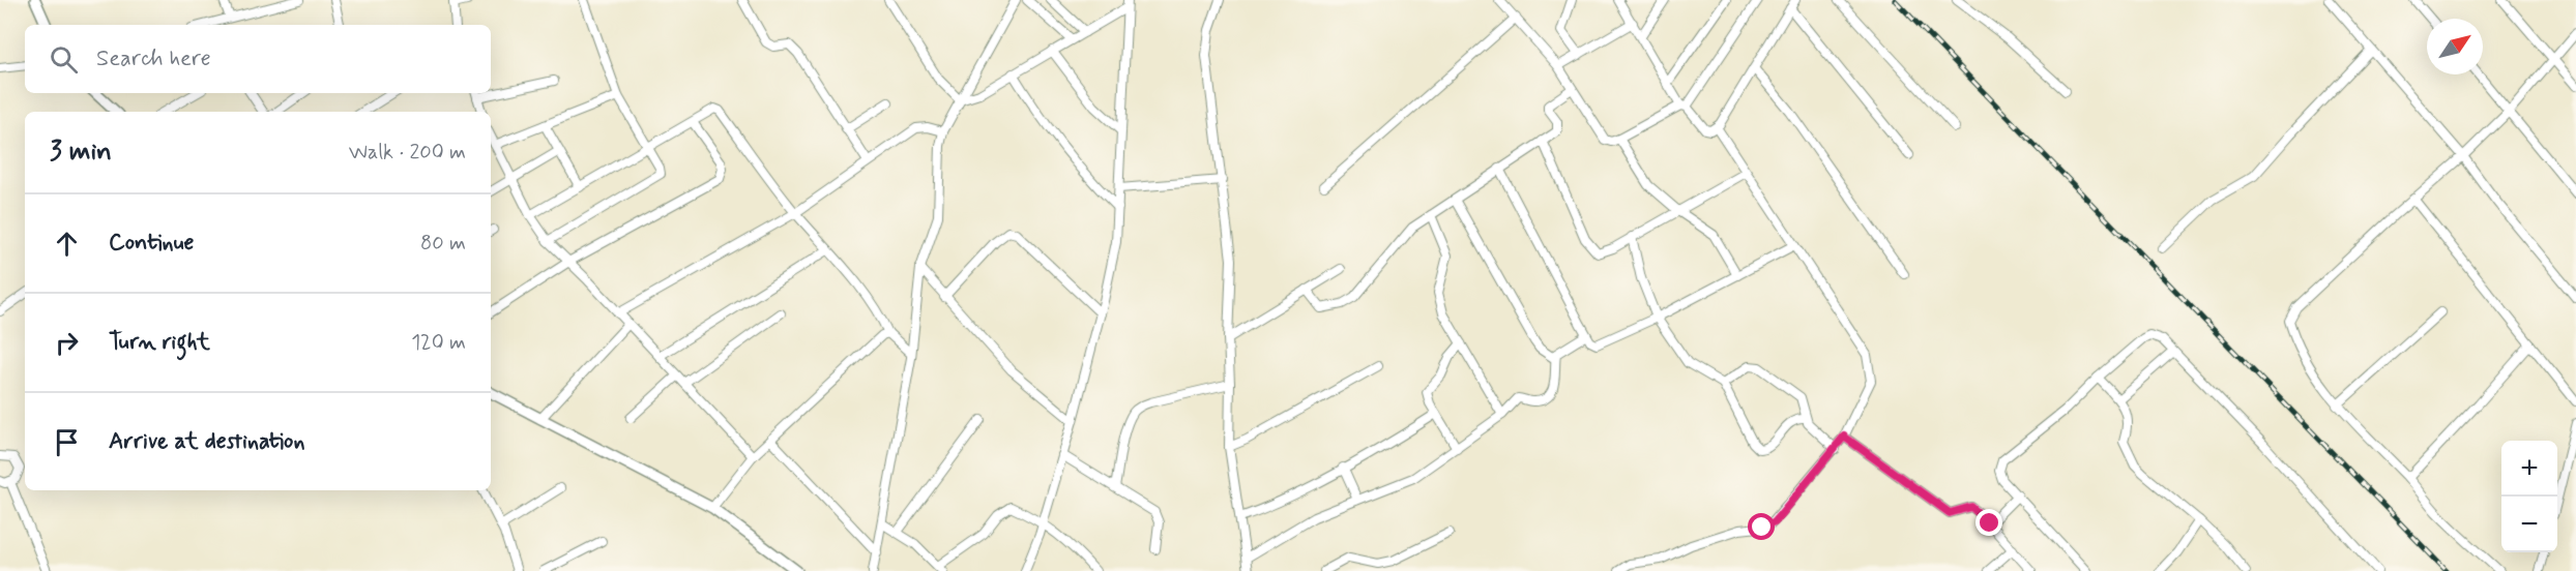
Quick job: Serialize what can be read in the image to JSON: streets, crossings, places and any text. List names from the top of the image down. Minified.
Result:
{"north":"top right","page":{"search":"Search here","heading":["3 min","Walk · 200 m"],"list":[["Continue","80 m"],["Turn right","120 m"],"Arrive at destination"],"map_buttons":["+","−"]}}
